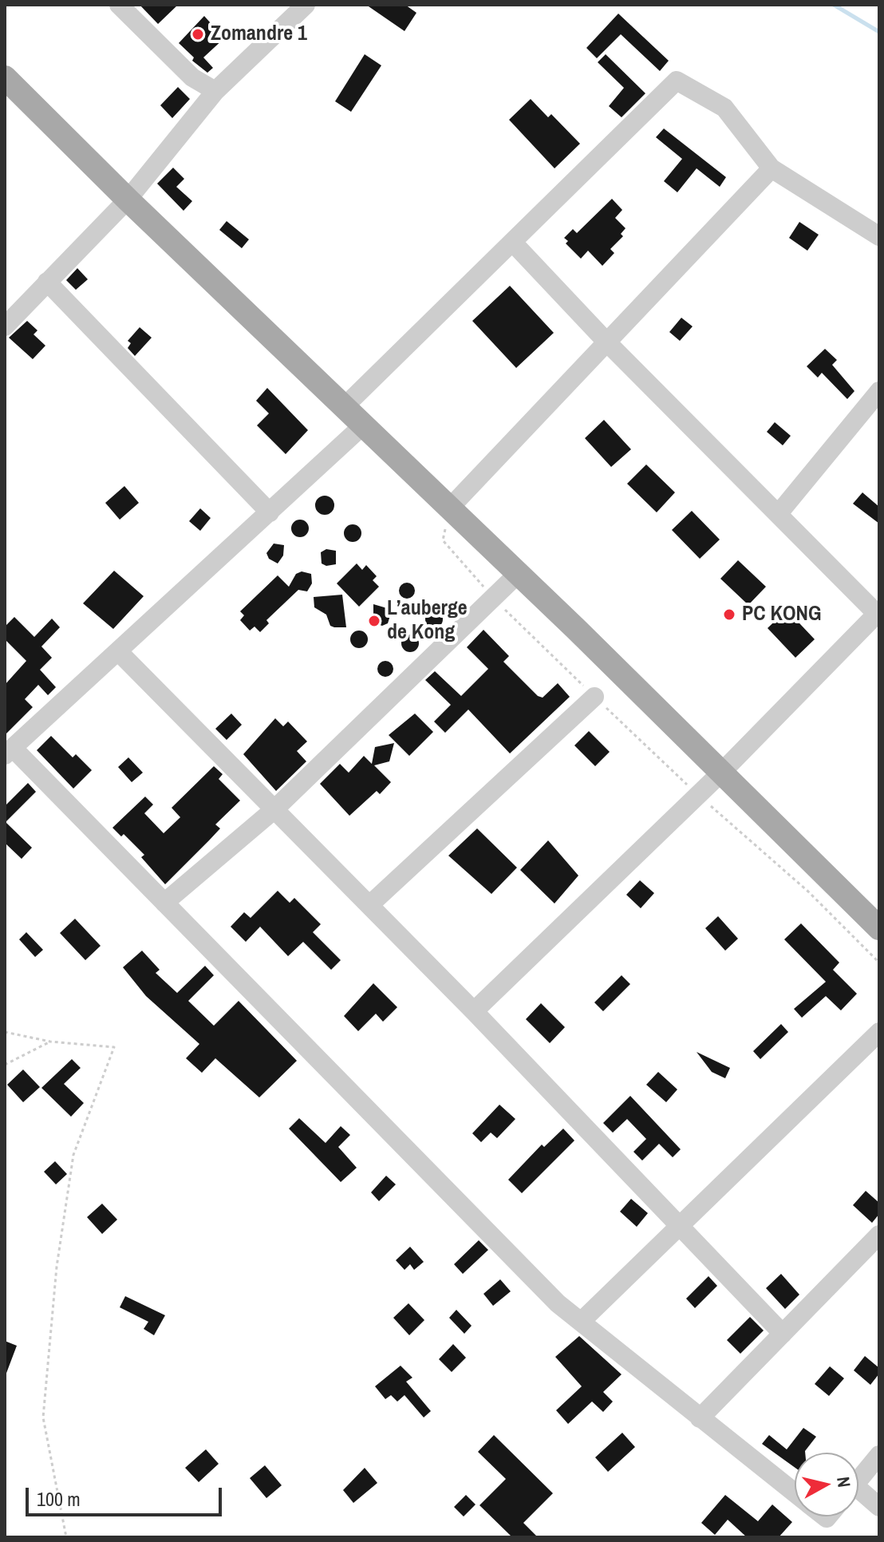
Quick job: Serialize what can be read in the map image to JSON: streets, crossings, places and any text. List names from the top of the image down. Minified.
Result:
{"places":["Zomandre 1","PC KONG","L’auberge de Kong"],"scale_bar":"100 m","north":"right"}
